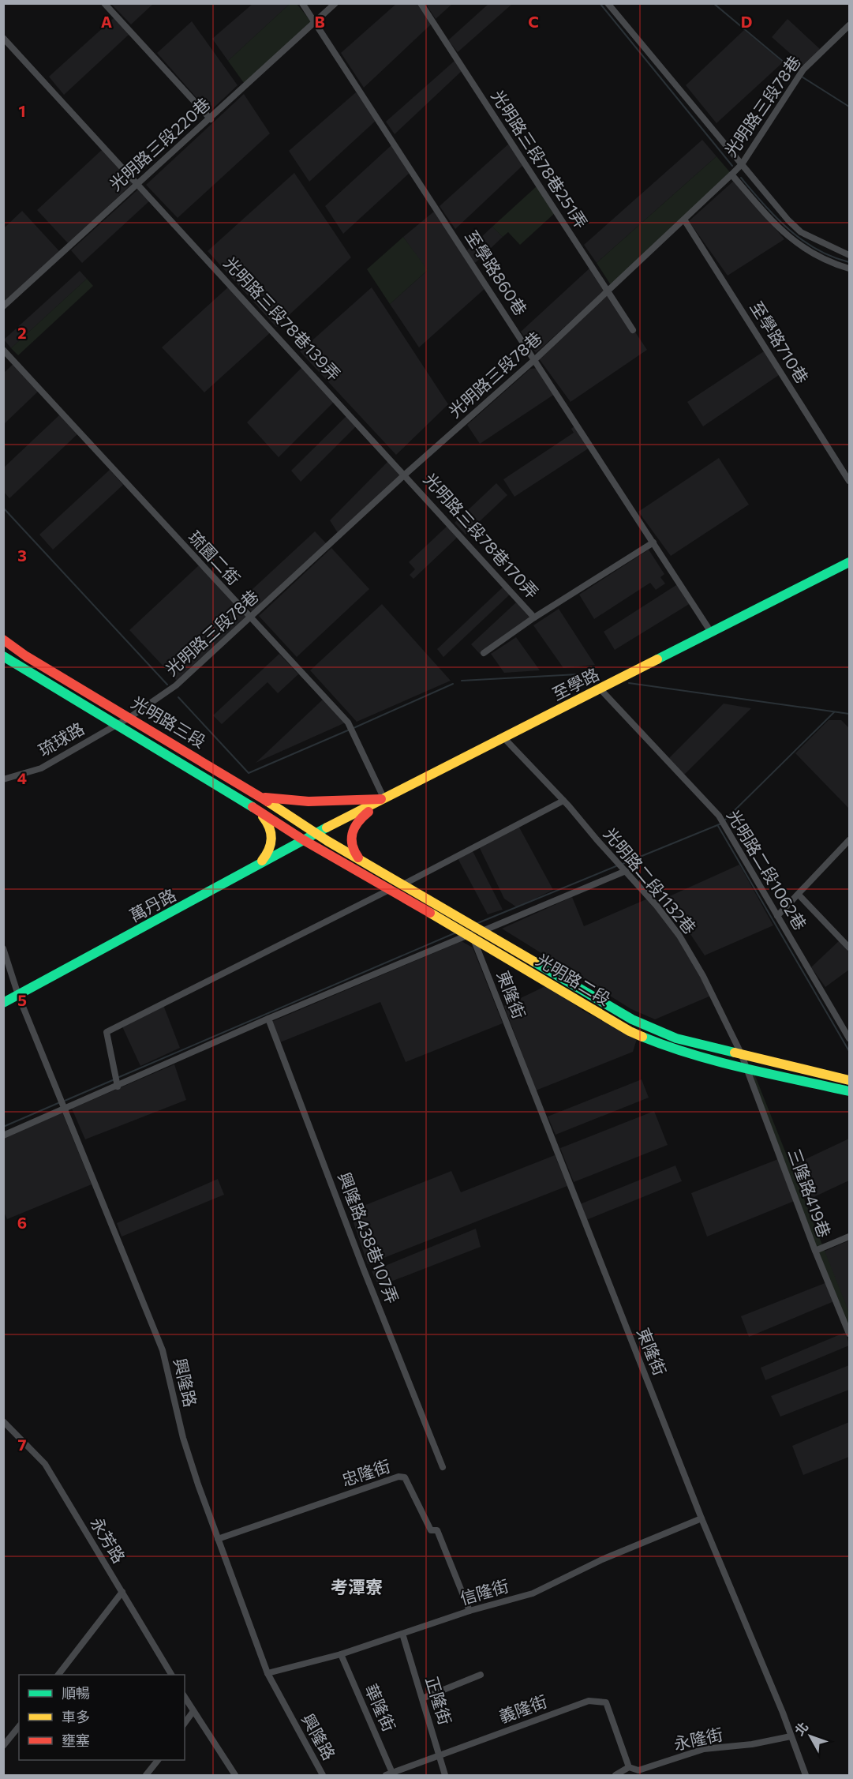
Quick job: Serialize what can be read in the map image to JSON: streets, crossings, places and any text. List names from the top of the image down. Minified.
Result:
{"streets":{"street":["光明路三段78巷","光明路三段220巷","光明路三段78巷251弄","至學路860巷","光明路三段78巷139弄","至學路710巷","光明路三段78巷170弄","琉園二街","至學路","光明路三段","琉球路","光明路二段1062巷","光明路二段1132巷","萬丹路","光明路二段","東隆街","三隆路419巷","興隆路438巷107弄","興隆路","忠隆街","永芳路","信隆街","正隆街","華隆街","義隆街","永隆街"]},"crossings":[["光明路三段78巷","光明路三段78巷251弄"],["光明路三段78巷","至學路860巷"],["光明路三段78巷","光明路三段78巷139弄"],["光明路三段78巷","至學路710巷"],["光明路三段78巷","光明路三段78巷170弄"],["光明路三段78巷","琉園二街"],["光明路三段78巷","光明路三段"],["光明路三段78巷","琉球路"],["光明路三段220巷","至學路860巷"],["光明路三段220巷","光明路三段78巷139弄"],["至學路860巷","至學路"],["光明路三段78巷139弄","光明路三段78巷170弄"],["琉園二街","至學路"],["至學路","光明路三段"],["至學路","光明路二段1062巷"],["至學路","光明路二段1132巷"],["至學路","萬丹路"],["至學路","光明路二段"],["光明路三段","琉球路"],["光明路三段","萬丹路"],["光明路三段","光明路二段"],["光明路二段1132巷","光明路二段"],["光明路二段1132巷","三隆路419巷"],["萬丹路","光明路二段"],["萬丹路","興隆路"],["光明路二段","東隆街"],["光明路二段","三隆路419巷"],["東隆街","信隆街"],["東隆街","永隆街"],["興隆路","忠隆街"],["興隆路","信隆街"],["忠隆街","信隆街"],["信隆街","正隆街"],["信隆街","華隆街"],["正隆街","義隆街"],["華隆街","義隆街"],["義隆街","永隆街"]],"districts":["考潭寮"],"legend":["順暢","車多","壅塞"],"north":"top left","grid":{"columns":["A","B","C","D"],"rows":["1","2","3","4","5","6","7"]}}
